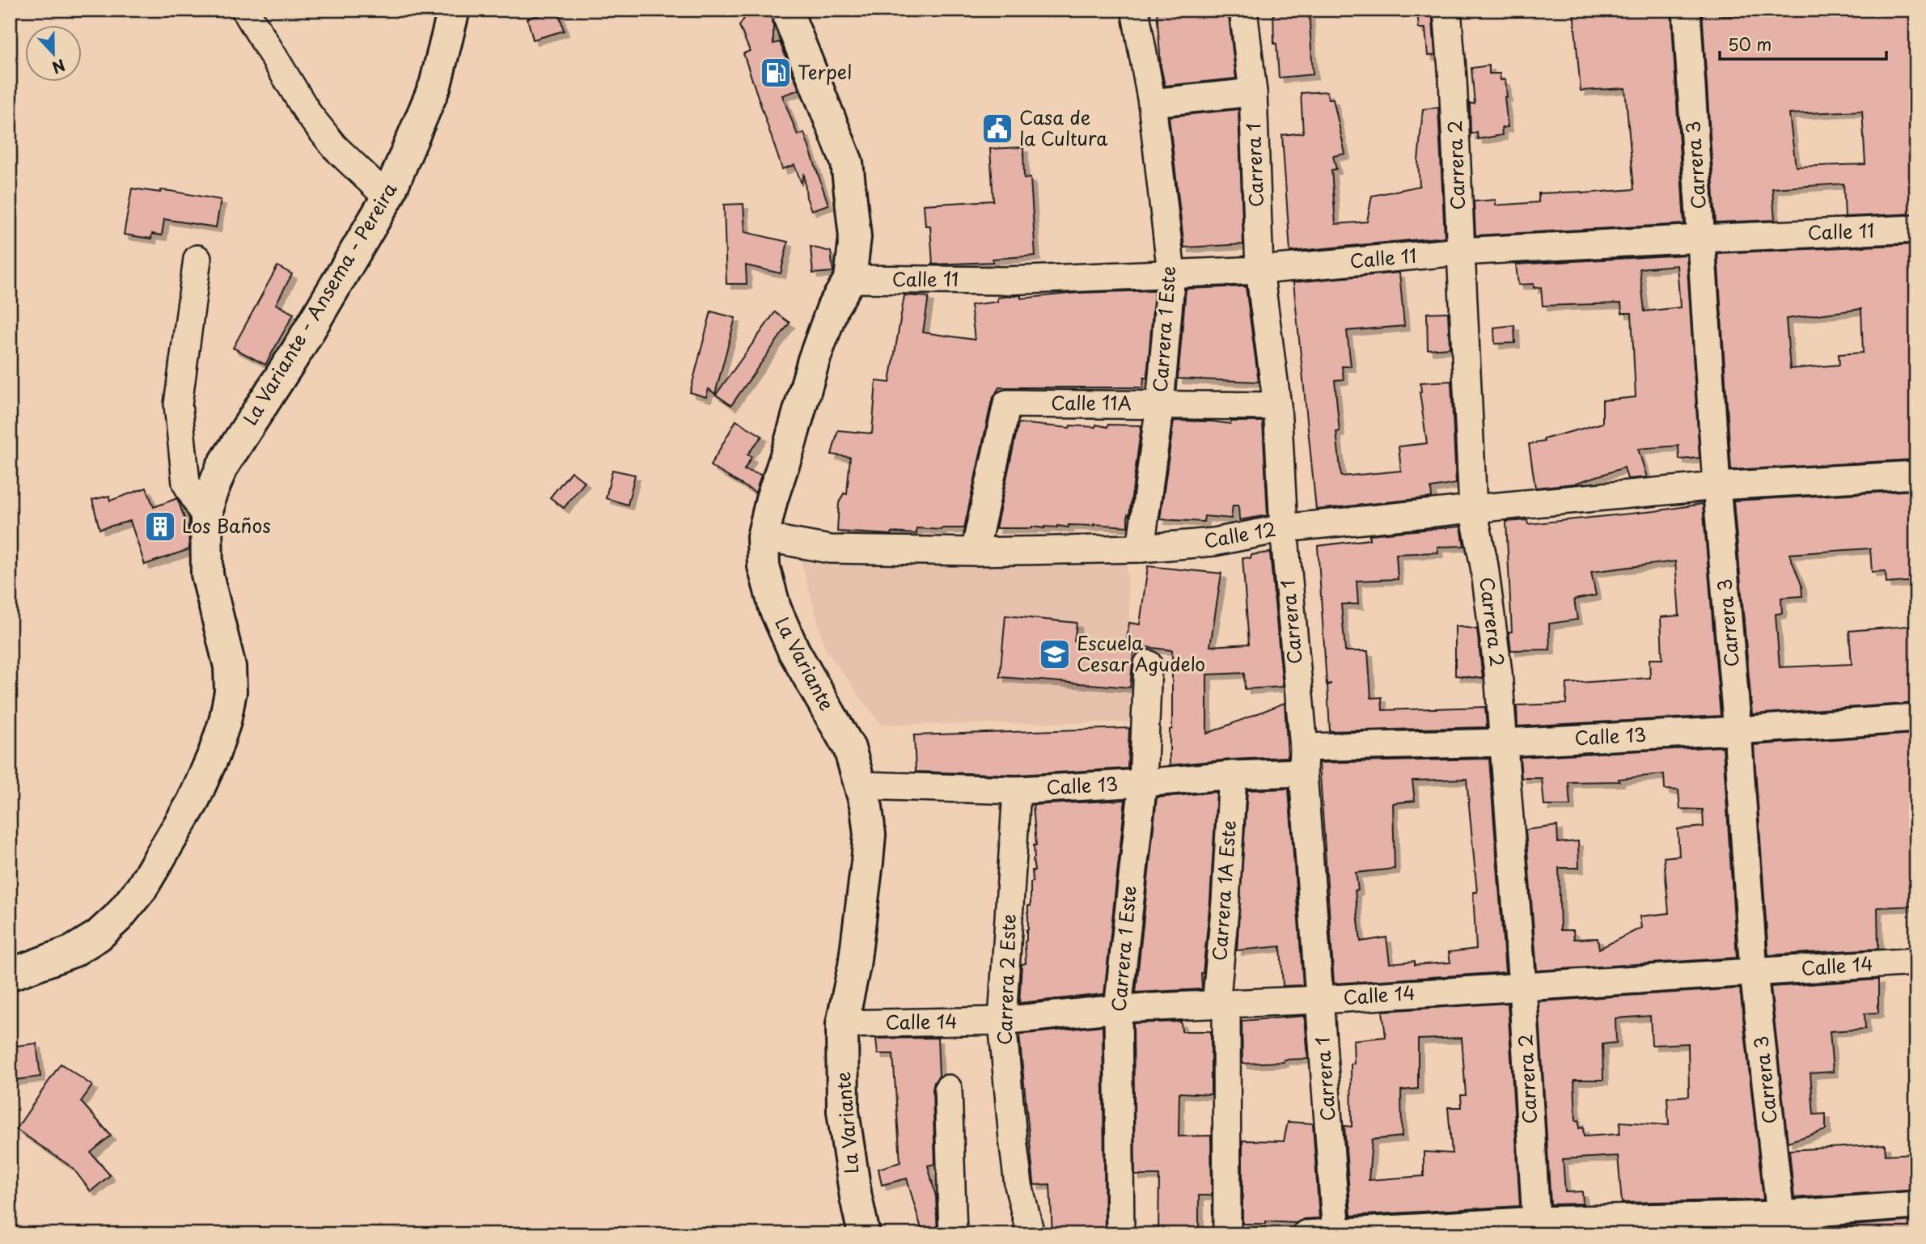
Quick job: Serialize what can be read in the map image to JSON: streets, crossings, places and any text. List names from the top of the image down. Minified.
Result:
{"streets":{"main road":["La Variante - Ansema - Pereira","La Variante"],"street":["Carrera 1","Carrera 2","Carrera 3","Calle 11","Carrera 1 Este","Calle 11A","Calle 12","Calle 13","Carrera 1A Este","Calle 14","Carrera 2 Este"]},"crossings":[["Carrera 1","Calle 11"],["Carrera 1","Calle 11A"],["Carrera 1","Calle 12"],["Carrera 1","Calle 13"],["Carrera 1","Calle 14"],["Carrera 2","Calle 11"],["Carrera 2","Calle 12"],["Carrera 2","Calle 13"],["Carrera 2","Calle 14"],["Carrera 3","Calle 11"],["Carrera 3","Calle 12"],["Carrera 3","Calle 13"],["Carrera 3","Calle 14"],["Calle 11","Carrera 1 Este"],["Calle 11","La Variante"],["Carrera 1 Este","Calle 11A"],["Carrera 1 Este","Calle 12"],["Carrera 1 Este","Calle 13"],["Carrera 1 Este","Calle 14"],["Calle 11A","Calle 12"],["Calle 12","La Variante"],["La Variante","Calle 13"],["La Variante","Calle 14"],["Calle 13","Carrera 1A Este"],["Calle 13","Carrera 2 Este"],["Carrera 1A Este","Calle 14"],["Calle 14","Carrera 2 Este"]],"places":{"fuel station":["Terpel"],"public building":["Casa de la Cultura"],"building":["Los Baños"],"school or university":["Escuela Cesar Agudelo"]},"scale_bar":"50 m","north":"bottom"}
